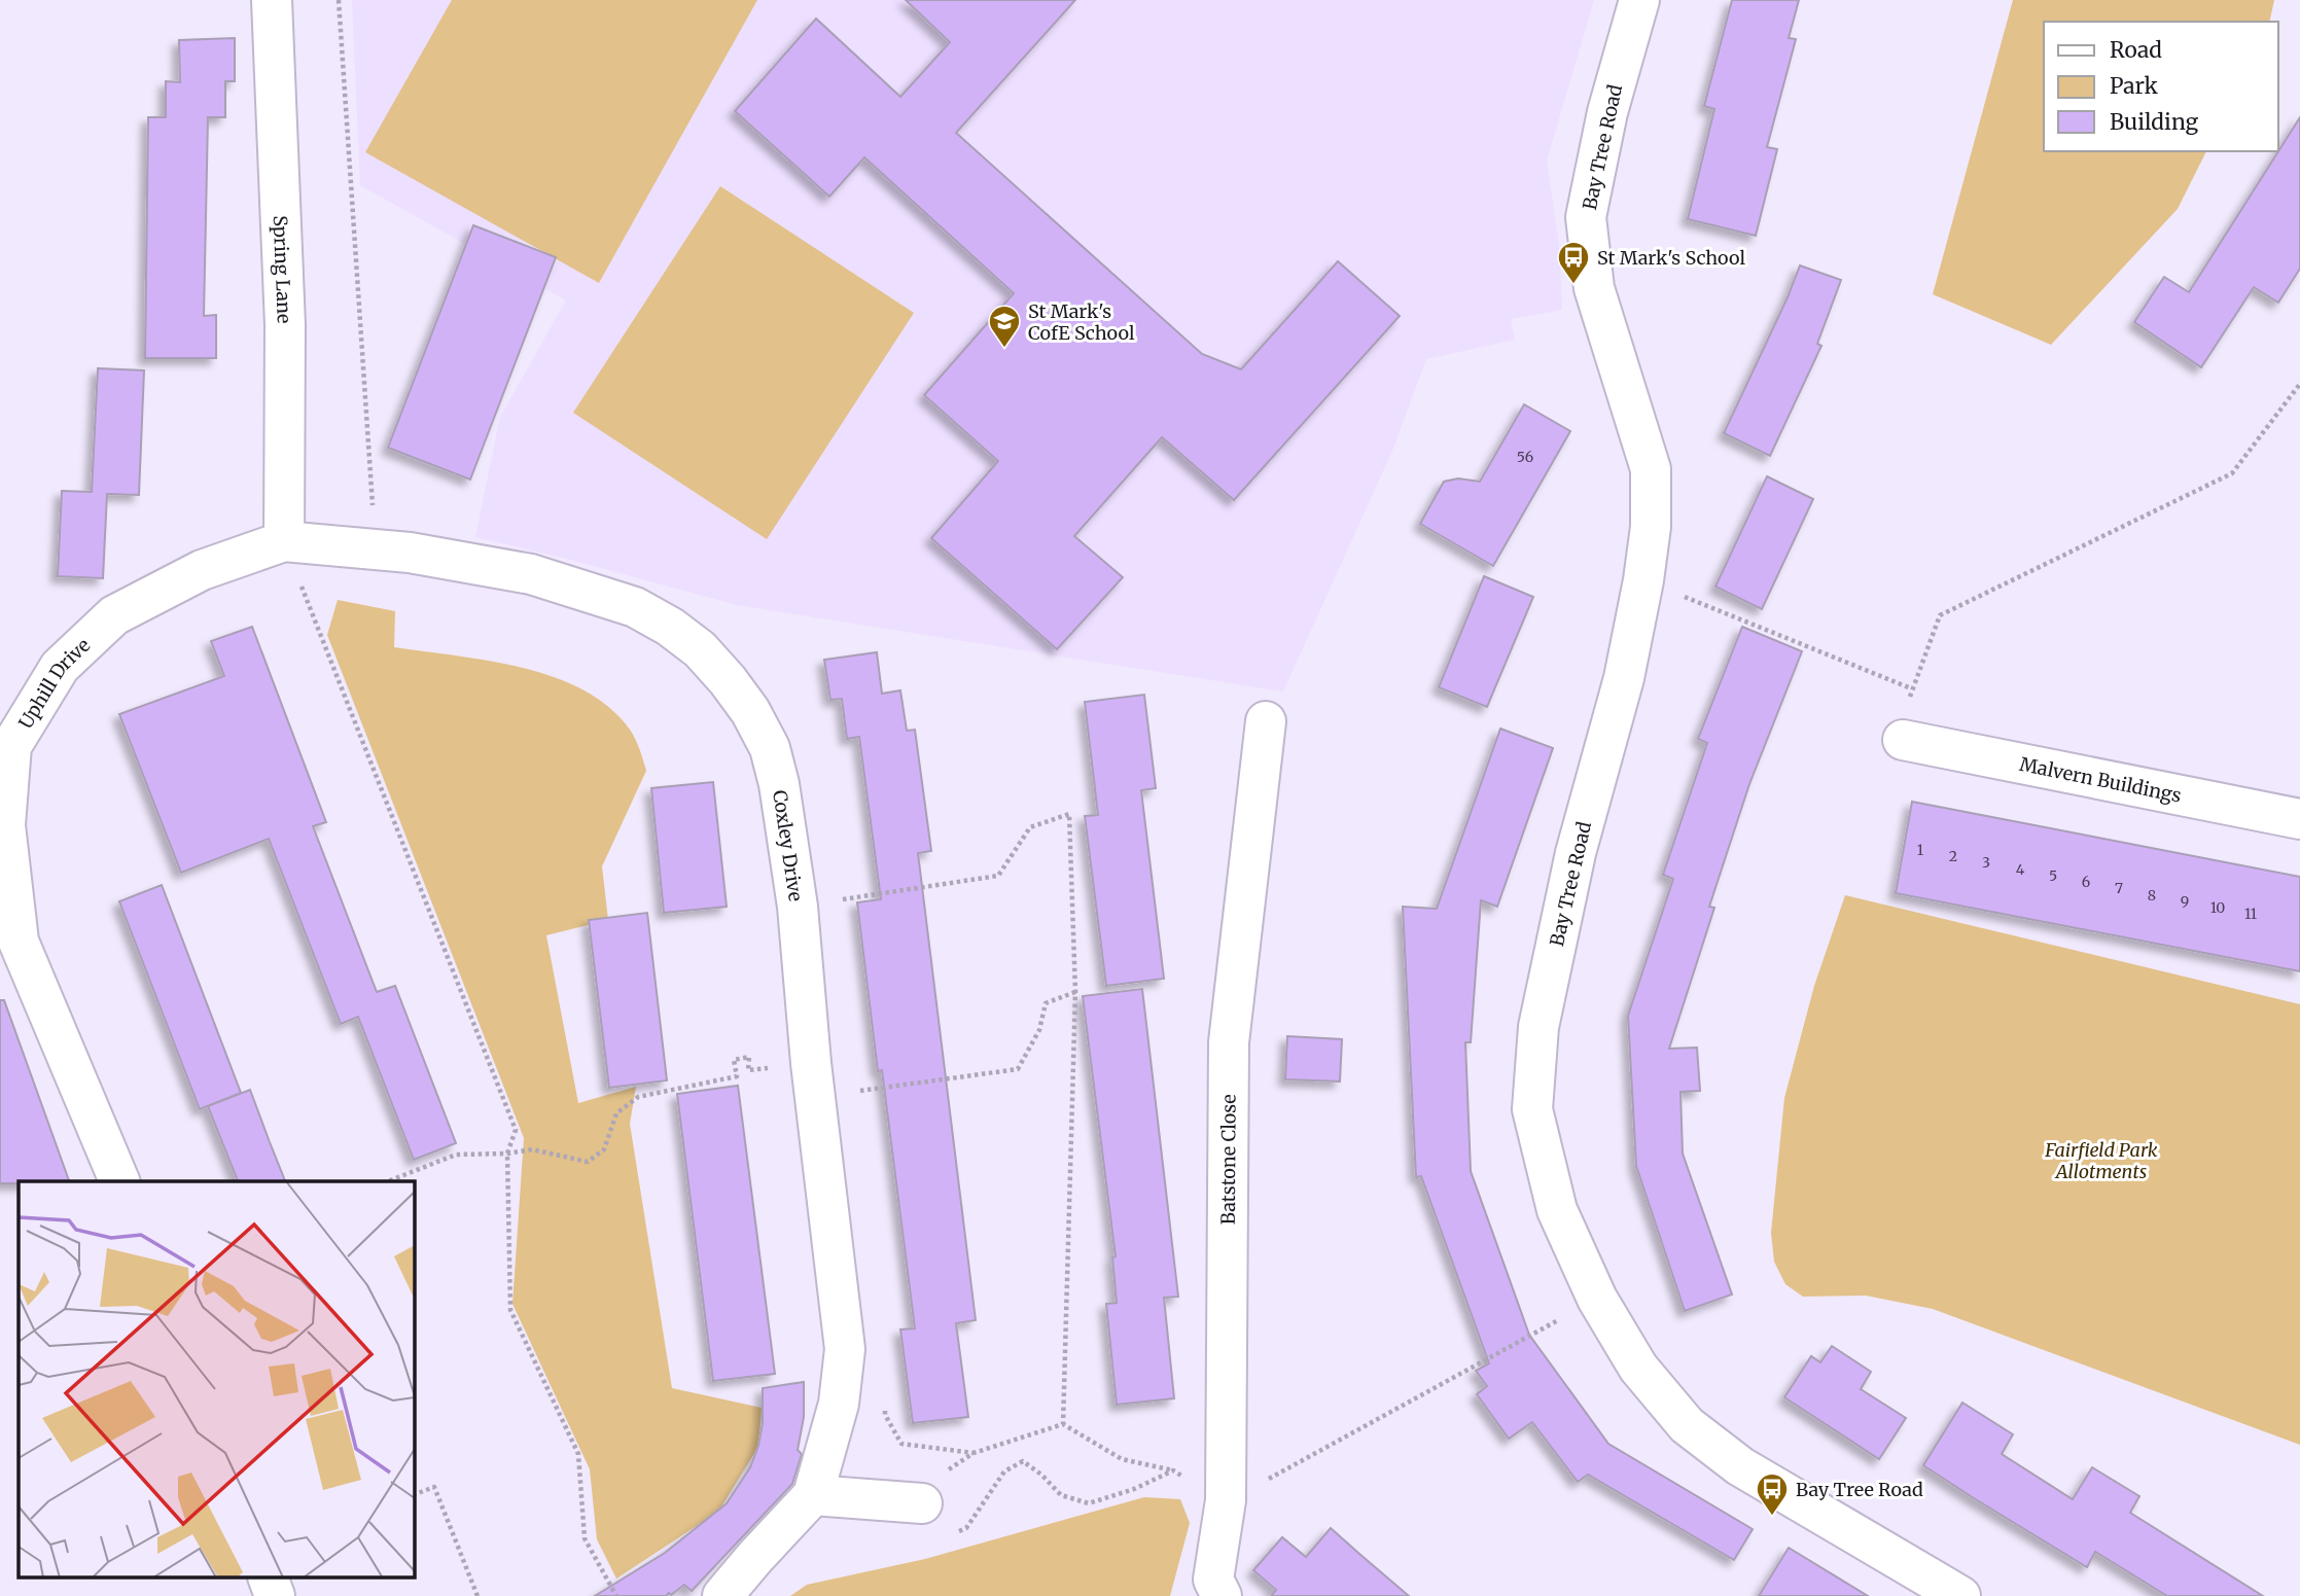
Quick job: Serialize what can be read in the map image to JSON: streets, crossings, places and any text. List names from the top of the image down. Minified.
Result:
{"streets":{"street":["Bay Tree Road","Spring Lane","Uphill Drive","Malvern Buildings","Coxley Drive","Batstone Close"]},"crossings":[["Spring Lane","Uphill Drive"],["Spring Lane","Coxley Drive"],["Uphill Drive","Coxley Drive"]],"parks":["Fairfield Park Allotments"],"places":{"bus stop":["St Mark's School","Bay Tree Road"],"school or university":["St Mark's CofE School"]},"house_numbers":["56","1","2","3","4","5","6","7","8","9","10","11"],"legend":["Road","Park","Building"]}
